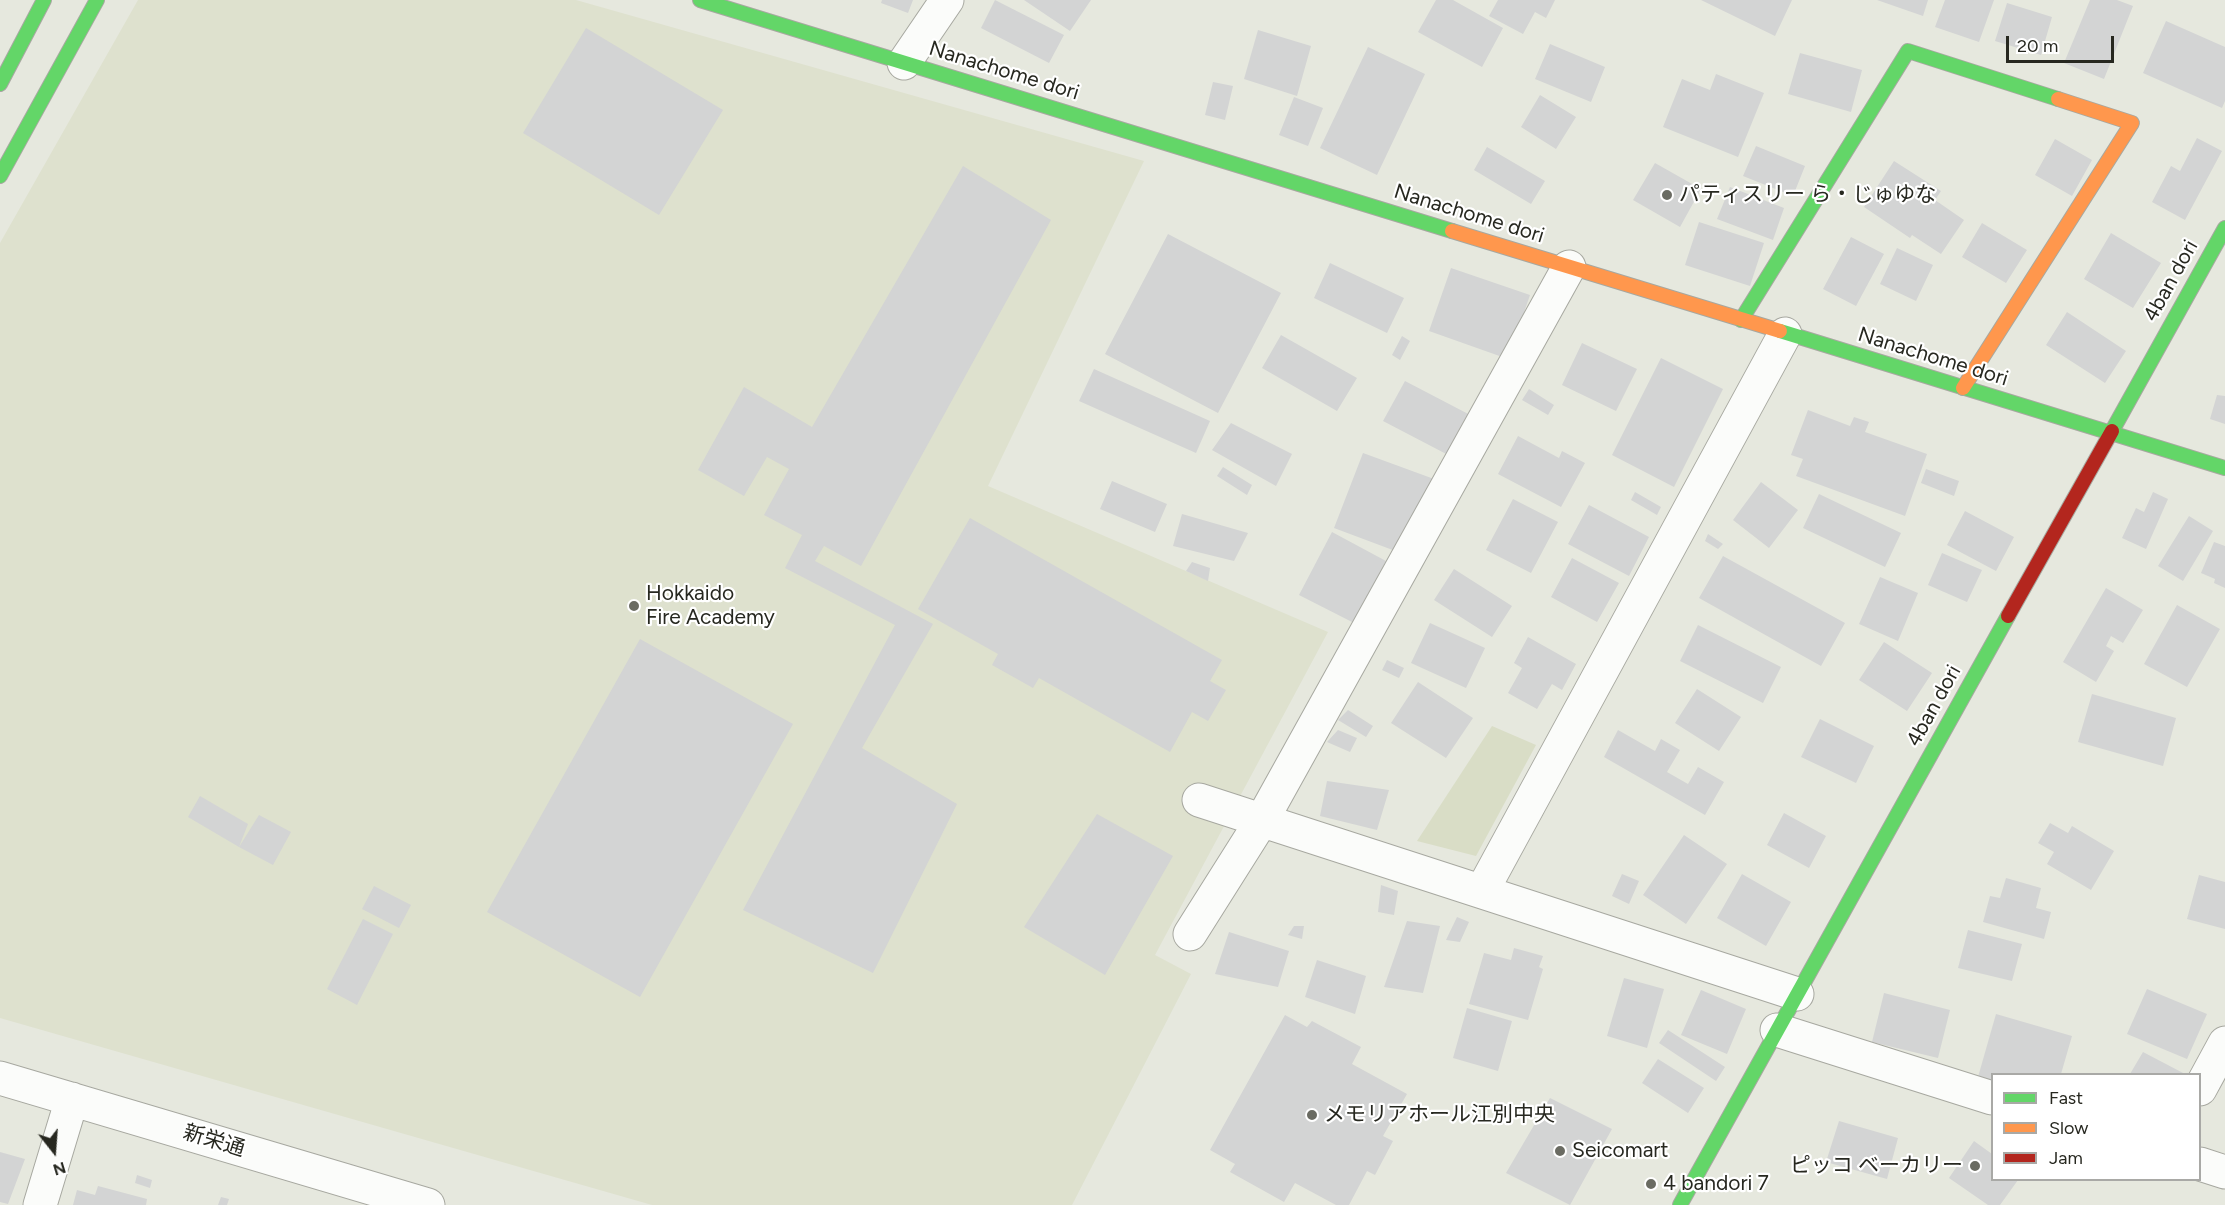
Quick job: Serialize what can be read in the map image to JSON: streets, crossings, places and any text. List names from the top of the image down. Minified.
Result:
{"streets":{"street":["Nanachome dori","4ban dori","新栄通"]},"crossings":[["Nanachome dori","4ban dori"]],"places":["パティスリー ら・じゅゆな","Hokkaido Fire Academy","メモリアホール江別中央","Seicomart","ピッコ ベーカリー","4 bandori 7"],"legend":["Fast","Slow","Jam"],"scale_bar":"20 m","north":"bottom"}
